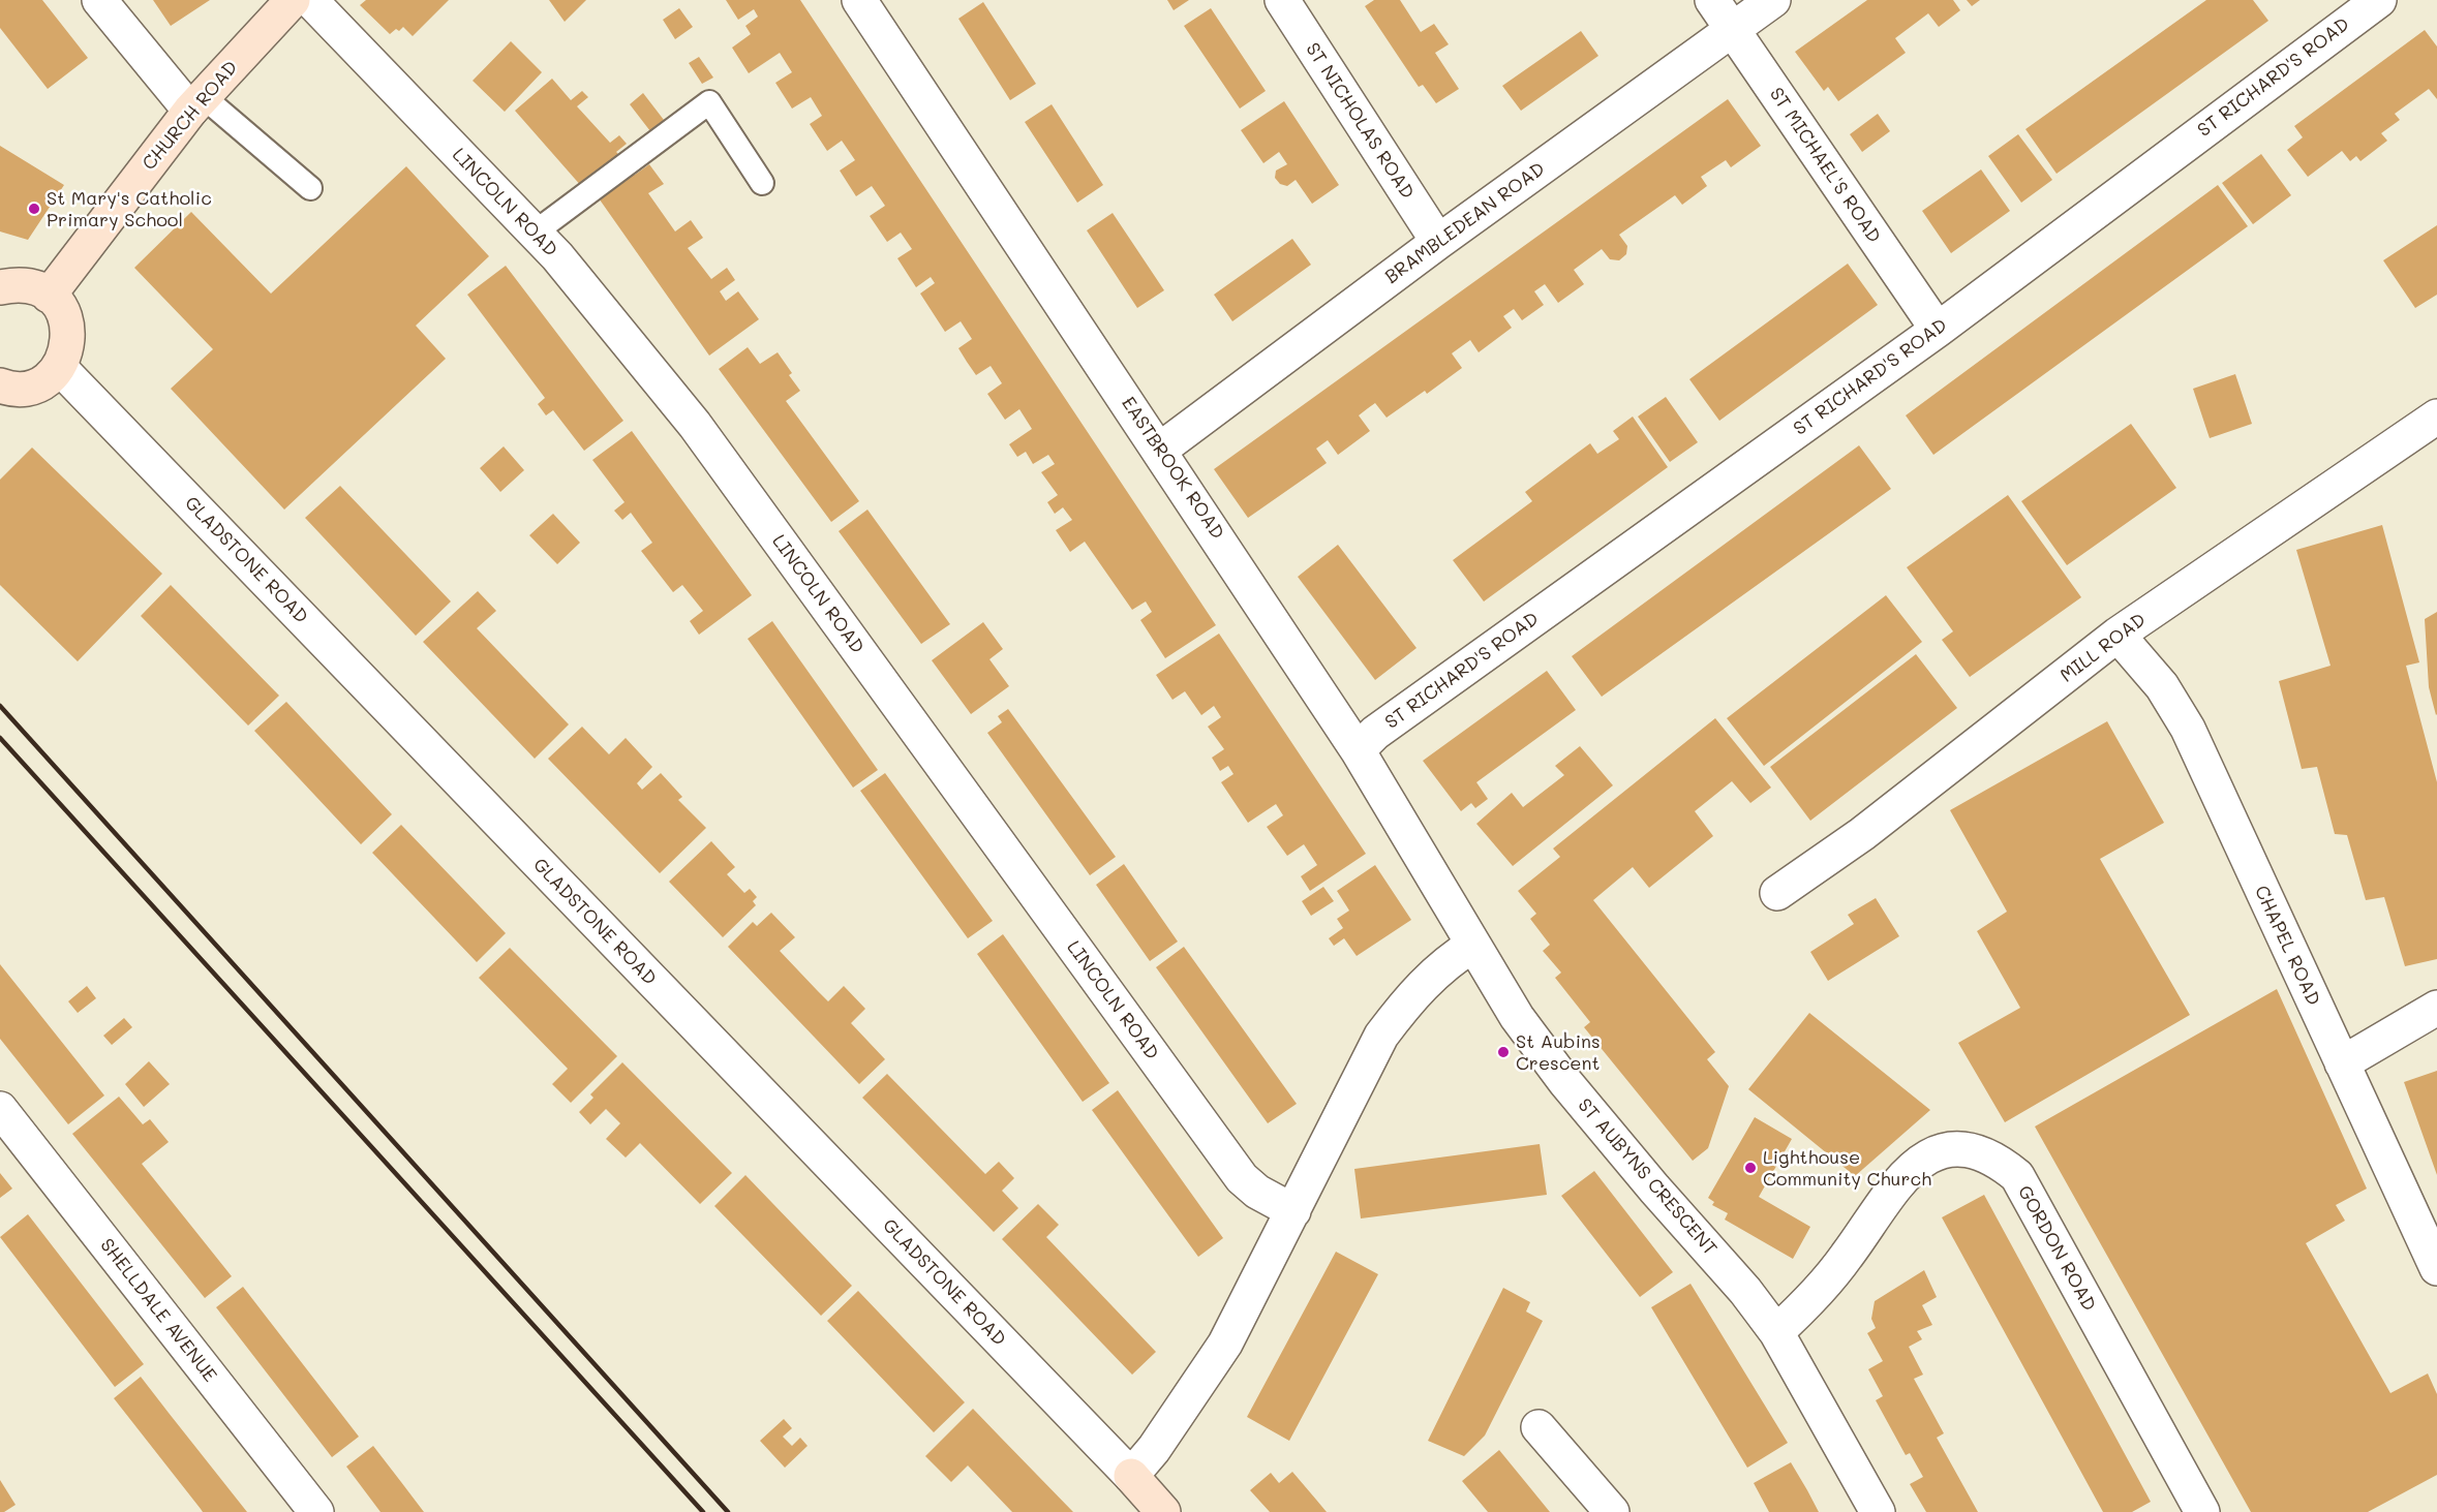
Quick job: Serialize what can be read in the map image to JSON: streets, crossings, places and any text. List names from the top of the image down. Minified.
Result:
{"streets":{"main road":["CHURCH ROAD"],"street":["ST RICHARD'S ROAD","ST NICHOLAS ROAD","ST MICHAEL'S ROAD","LINCOLN ROAD","BRAMBLEDEAN ROAD","EASTBROOK ROAD","GLADSTONE ROAD","MILL ROAD","CHAPEL ROAD","ST AUBYNS CRESCENT","GORDON ROAD","SHELLDALE AVENUE"]},"crossings":[["ST RICHARD'S ROAD","ST MICHAEL'S ROAD"],["ST RICHARD'S ROAD","EASTBROOK ROAD"],["ST NICHOLAS ROAD","BRAMBLEDEAN ROAD"],["ST MICHAEL'S ROAD","BRAMBLEDEAN ROAD"],["BRAMBLEDEAN ROAD","EASTBROOK ROAD"],["EASTBROOK ROAD","ST AUBYNS CRESCENT"],["MILL ROAD","CHAPEL ROAD"],["ST AUBYNS CRESCENT","GORDON ROAD"]],"places":["St Mary's Catholic Primary School","St Aubins Crescent","Lighthouse Community Church"]}
